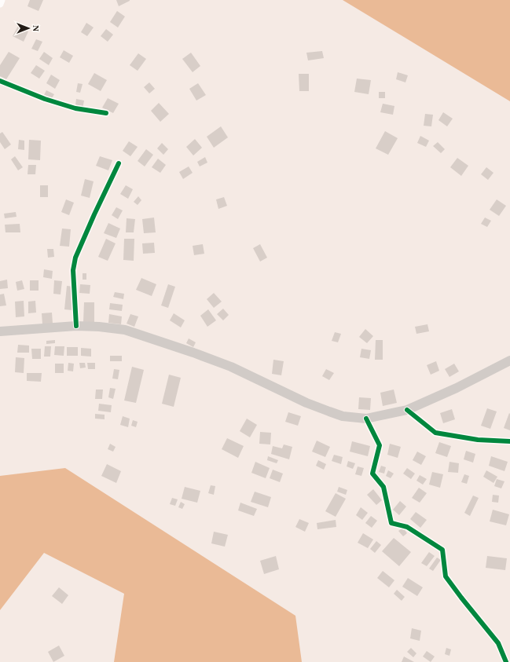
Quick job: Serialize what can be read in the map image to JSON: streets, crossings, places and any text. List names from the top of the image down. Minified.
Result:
{"north":"right"}
